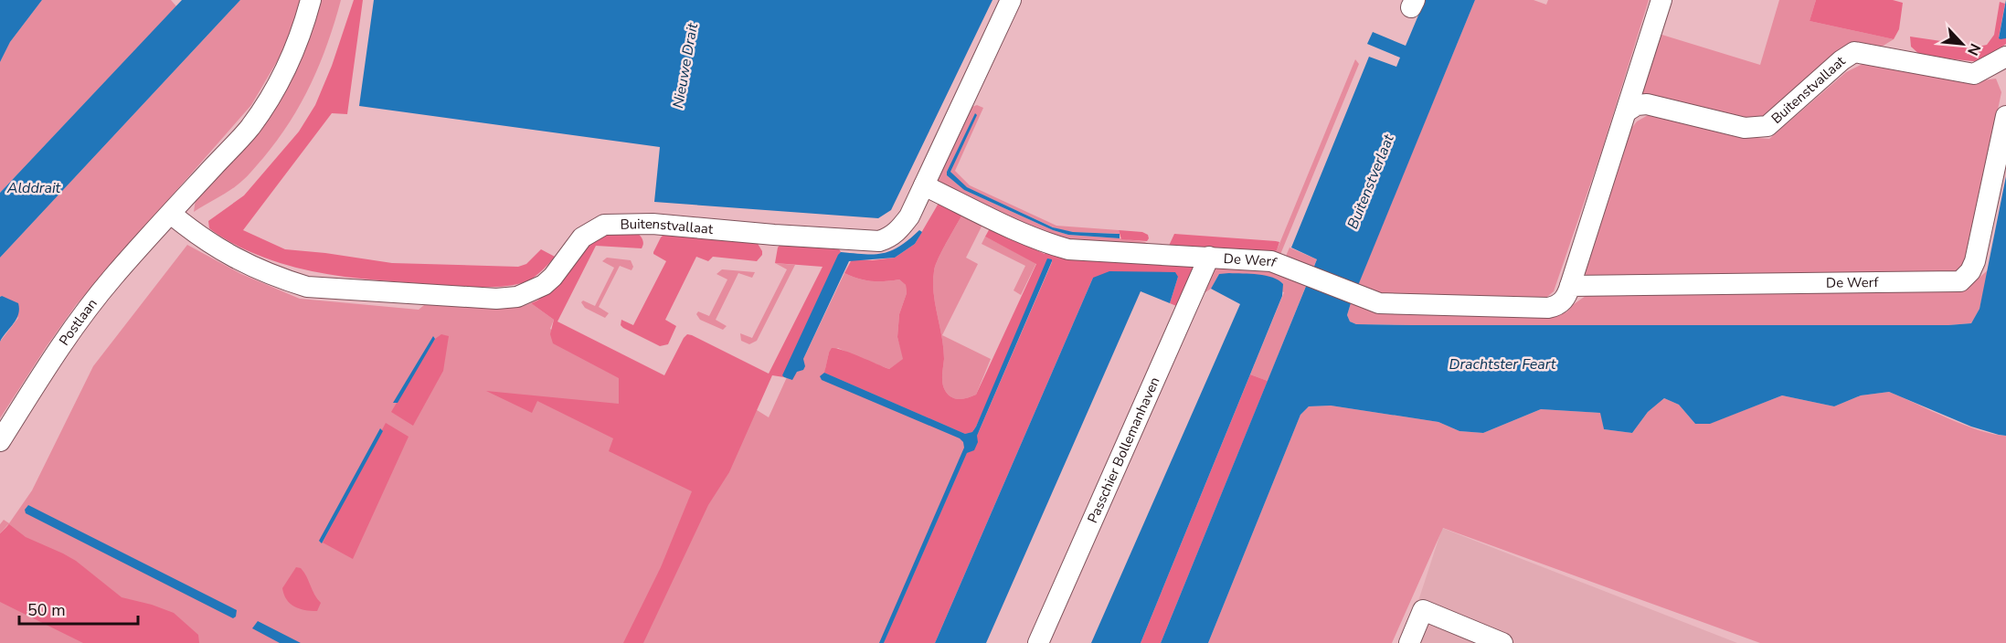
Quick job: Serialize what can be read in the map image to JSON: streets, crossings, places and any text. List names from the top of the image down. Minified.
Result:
{"streets":{"street":["Buitenstvallaat","De Werf","Postlaan","Passchier Bollemanhaven"]},"crossings":[["Buitenstvallaat","De Werf"],["Buitenstvallaat","Postlaan"],["De Werf","Passchier Bollemanhaven"]],"water":["Nieuwe Drait","Buitenstverlaat","Alddrait","Drachtster Feart"],"scale_bar":"50 m","north":"bottom right"}
